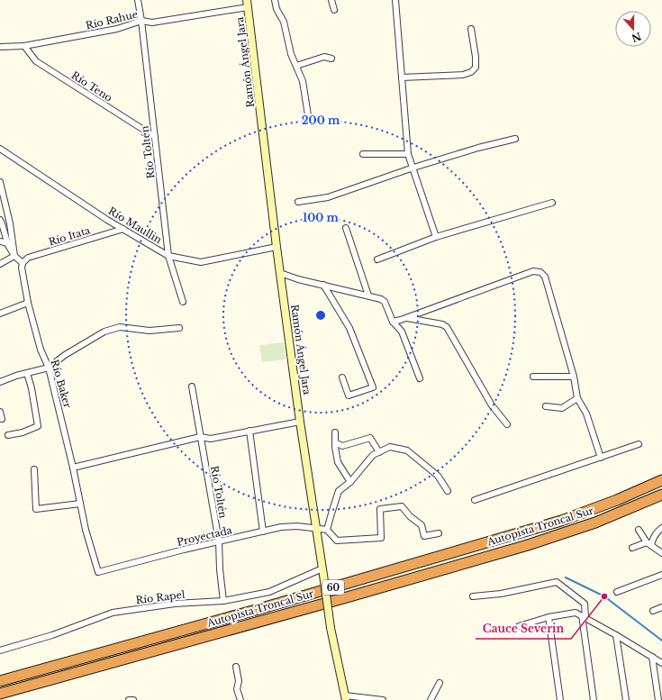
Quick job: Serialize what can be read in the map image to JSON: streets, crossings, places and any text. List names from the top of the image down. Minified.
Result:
{"streets":{"highway":["Autopista Troncal Sur","60"],"main road":["Ramón Ángel Jara"],"street":["Río Rahue","Río Teno","Río Toltén","Río Maullin","Río Itata","Río Baker","Proyectada","Río Rapel"]},"crossings":[["Río Rahue","Ramón Ángel Jara"],["Río Rahue","Río Teno"],["Río Rahue","Río Toltén"],["Ramón Ángel Jara","Río Maullin"],["Ramón Ángel Jara","Proyectada"],["Ramón Ángel Jara","Río Rapel"],["Río Teno","Río Toltén"],["Río Toltén","Río Maullin"],["Río Toltén","Proyectada"],["Río Toltén","Río Rapel"],["Río Maullin","Río Itata"],["Río Itata","Río Baker"],["Río Baker","Proyectada"]],"places":["Cauce Severin"],"north":"bottom","rings":["200 m","100 m"]}
